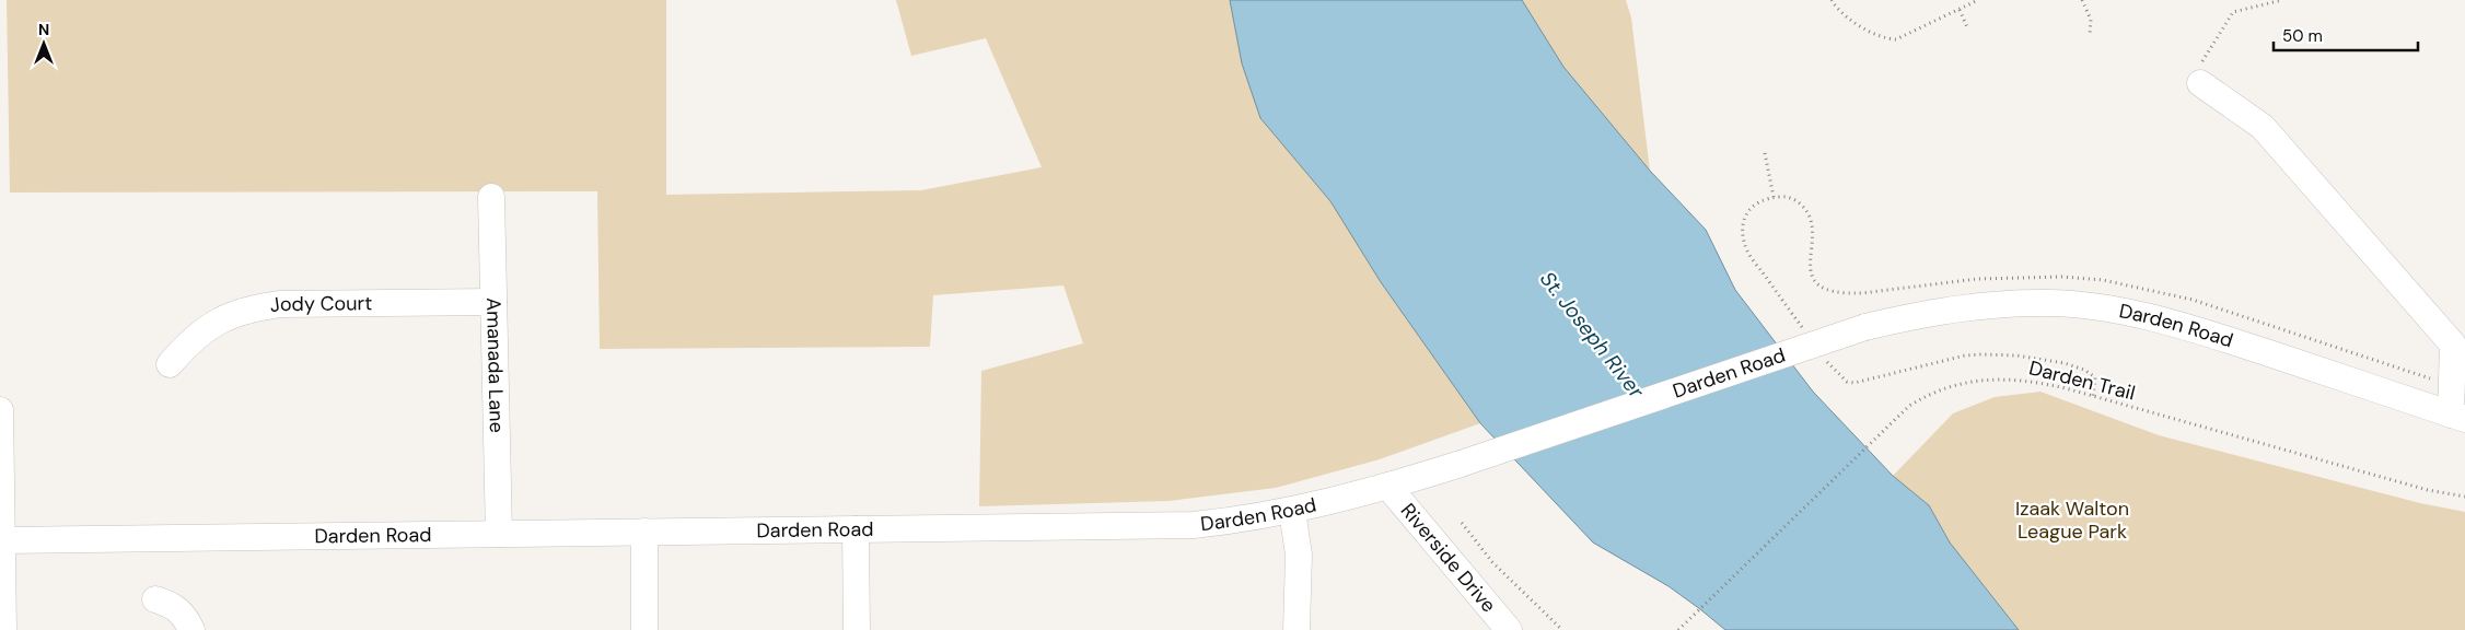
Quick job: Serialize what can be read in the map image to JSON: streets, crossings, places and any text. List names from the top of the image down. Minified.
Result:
{"streets":{"street":["Jody Court","Darden Road","Amanada Lane","Riverside Drive"],"path":["Darden Trail"]},"crossings":[["Jody Court","Amanada Lane"],["Darden Road","Amanada Lane"],["Darden Road","Riverside Drive"]],"water":["St. Joseph River"],"parks":["Izaak Walton League Park"],"scale_bar":"50 m","north":"top"}
